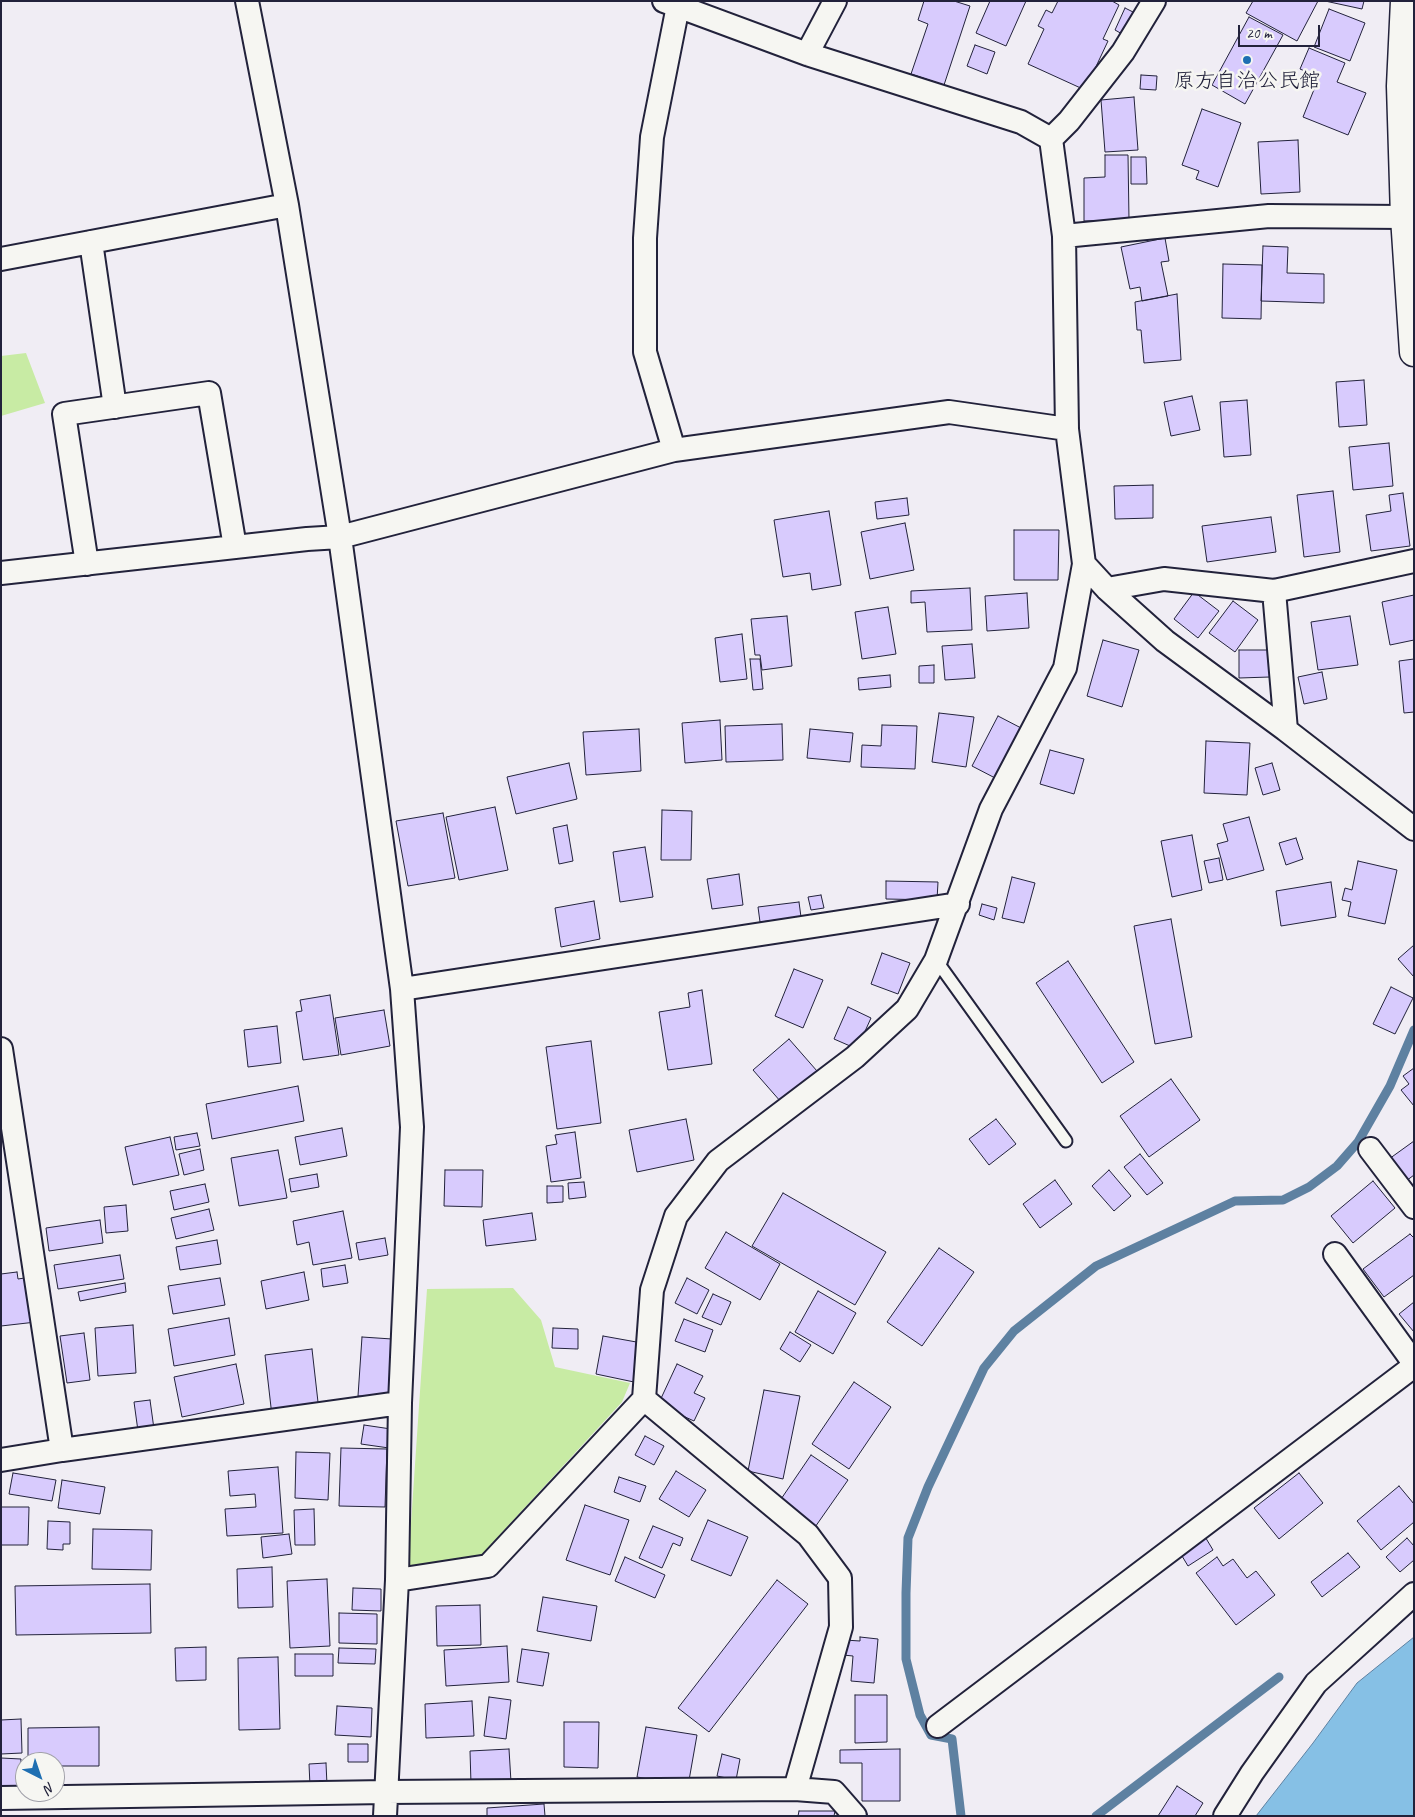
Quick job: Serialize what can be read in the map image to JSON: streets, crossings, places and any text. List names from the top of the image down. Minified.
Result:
{"places":["原方自治公民館"],"scale_bar":"20 m","north":"bottom right"}
